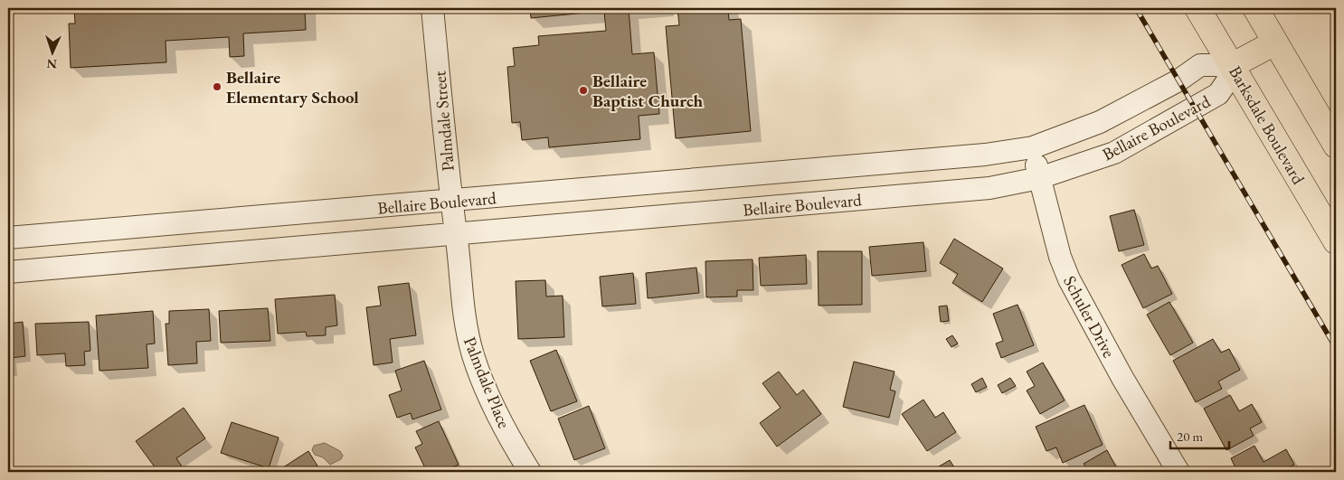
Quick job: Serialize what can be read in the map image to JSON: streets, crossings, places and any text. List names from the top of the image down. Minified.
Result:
{"streets":{"main road":["Barksdale Boulevard"],"street":["Palmdale Street","Bellaire Boulevard","Schuler Drive","Palmdale Place"]},"crossings":[["Palmdale Street","Bellaire Boulevard"],["Palmdale Street","Palmdale Place"],["Barksdale Boulevard","Bellaire Boulevard"],["Bellaire Boulevard","Schuler Drive"],["Bellaire Boulevard","Palmdale Place"]],"places":["Bellaire Elementary School","Bellaire Baptist Church"],"scale_bar":"20 m","north":"bottom"}
